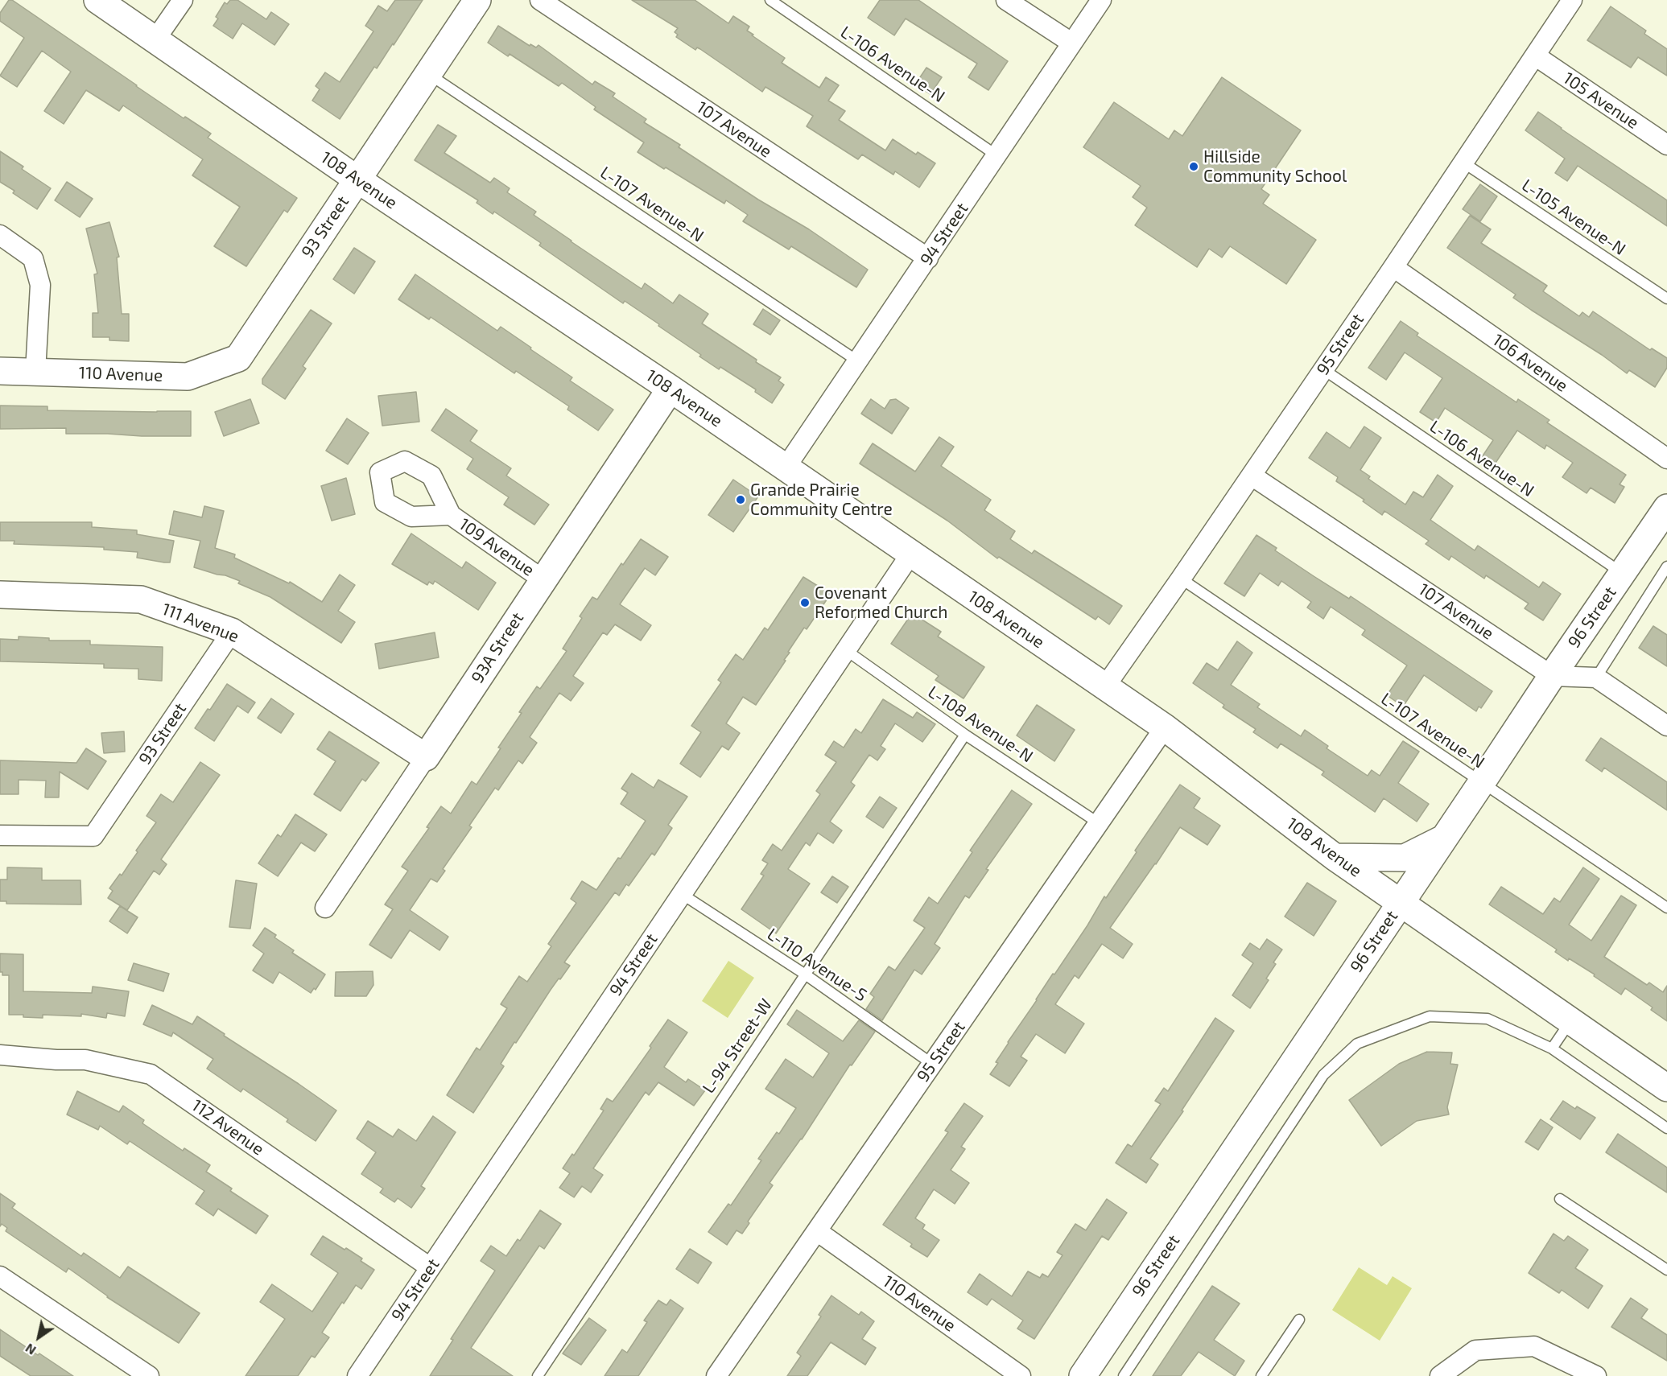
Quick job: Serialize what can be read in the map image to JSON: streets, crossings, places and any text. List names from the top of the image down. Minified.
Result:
{"streets":{"street":["105 Avenue","107 Avenue","108 Avenue","93 Street","94 Street","95 Street","106 Avenue","110 Avenue","109 Avenue","96 Street","111 Avenue","93A Street","112 Avenue"],"lane":["L-106 Avenue-N","L-107 Avenue-N","L-105 Avenue-N","L-108 Avenue-N","L-110 Avenue-S","L-94 Street-W"]},"crossings":[["L-106 Avenue-N","94 Street"],["L-106 Avenue-N","95 Street"],["L-106 Avenue-N","96 Street"],["105 Avenue","95 Street"],["107 Avenue","94 Street"],["107 Avenue","95 Street"],["107 Avenue","96 Street"],["108 Avenue","93 Street"],["108 Avenue","94 Street"],["108 Avenue","95 Street"],["108 Avenue","96 Street"],["108 Avenue","93A Street"],["L-107 Avenue-N","93 Street"],["L-107 Avenue-N","94 Street"],["L-107 Avenue-N","95 Street"],["L-107 Avenue-N","96 Street"],["L-105 Avenue-N","95 Street"],["93 Street","110 Avenue"],["93 Street","111 Avenue"],["94 Street","L-108 Avenue-N"],["94 Street","L-110 Avenue-S"],["94 Street","112 Avenue"],["95 Street","106 Avenue"],["95 Street","110 Avenue"],["95 Street","L-108 Avenue-N"],["95 Street","L-110 Avenue-S"],["109 Avenue","93A Street"],["111 Avenue","93A Street"],["L-108 Avenue-N","L-94 Street-W"],["L-110 Avenue-S","L-94 Street-W"]],"places":["Hillside Community School","Grande Prairie Community Centre","Covenant Reformed Church"],"north":"bottom left"}
